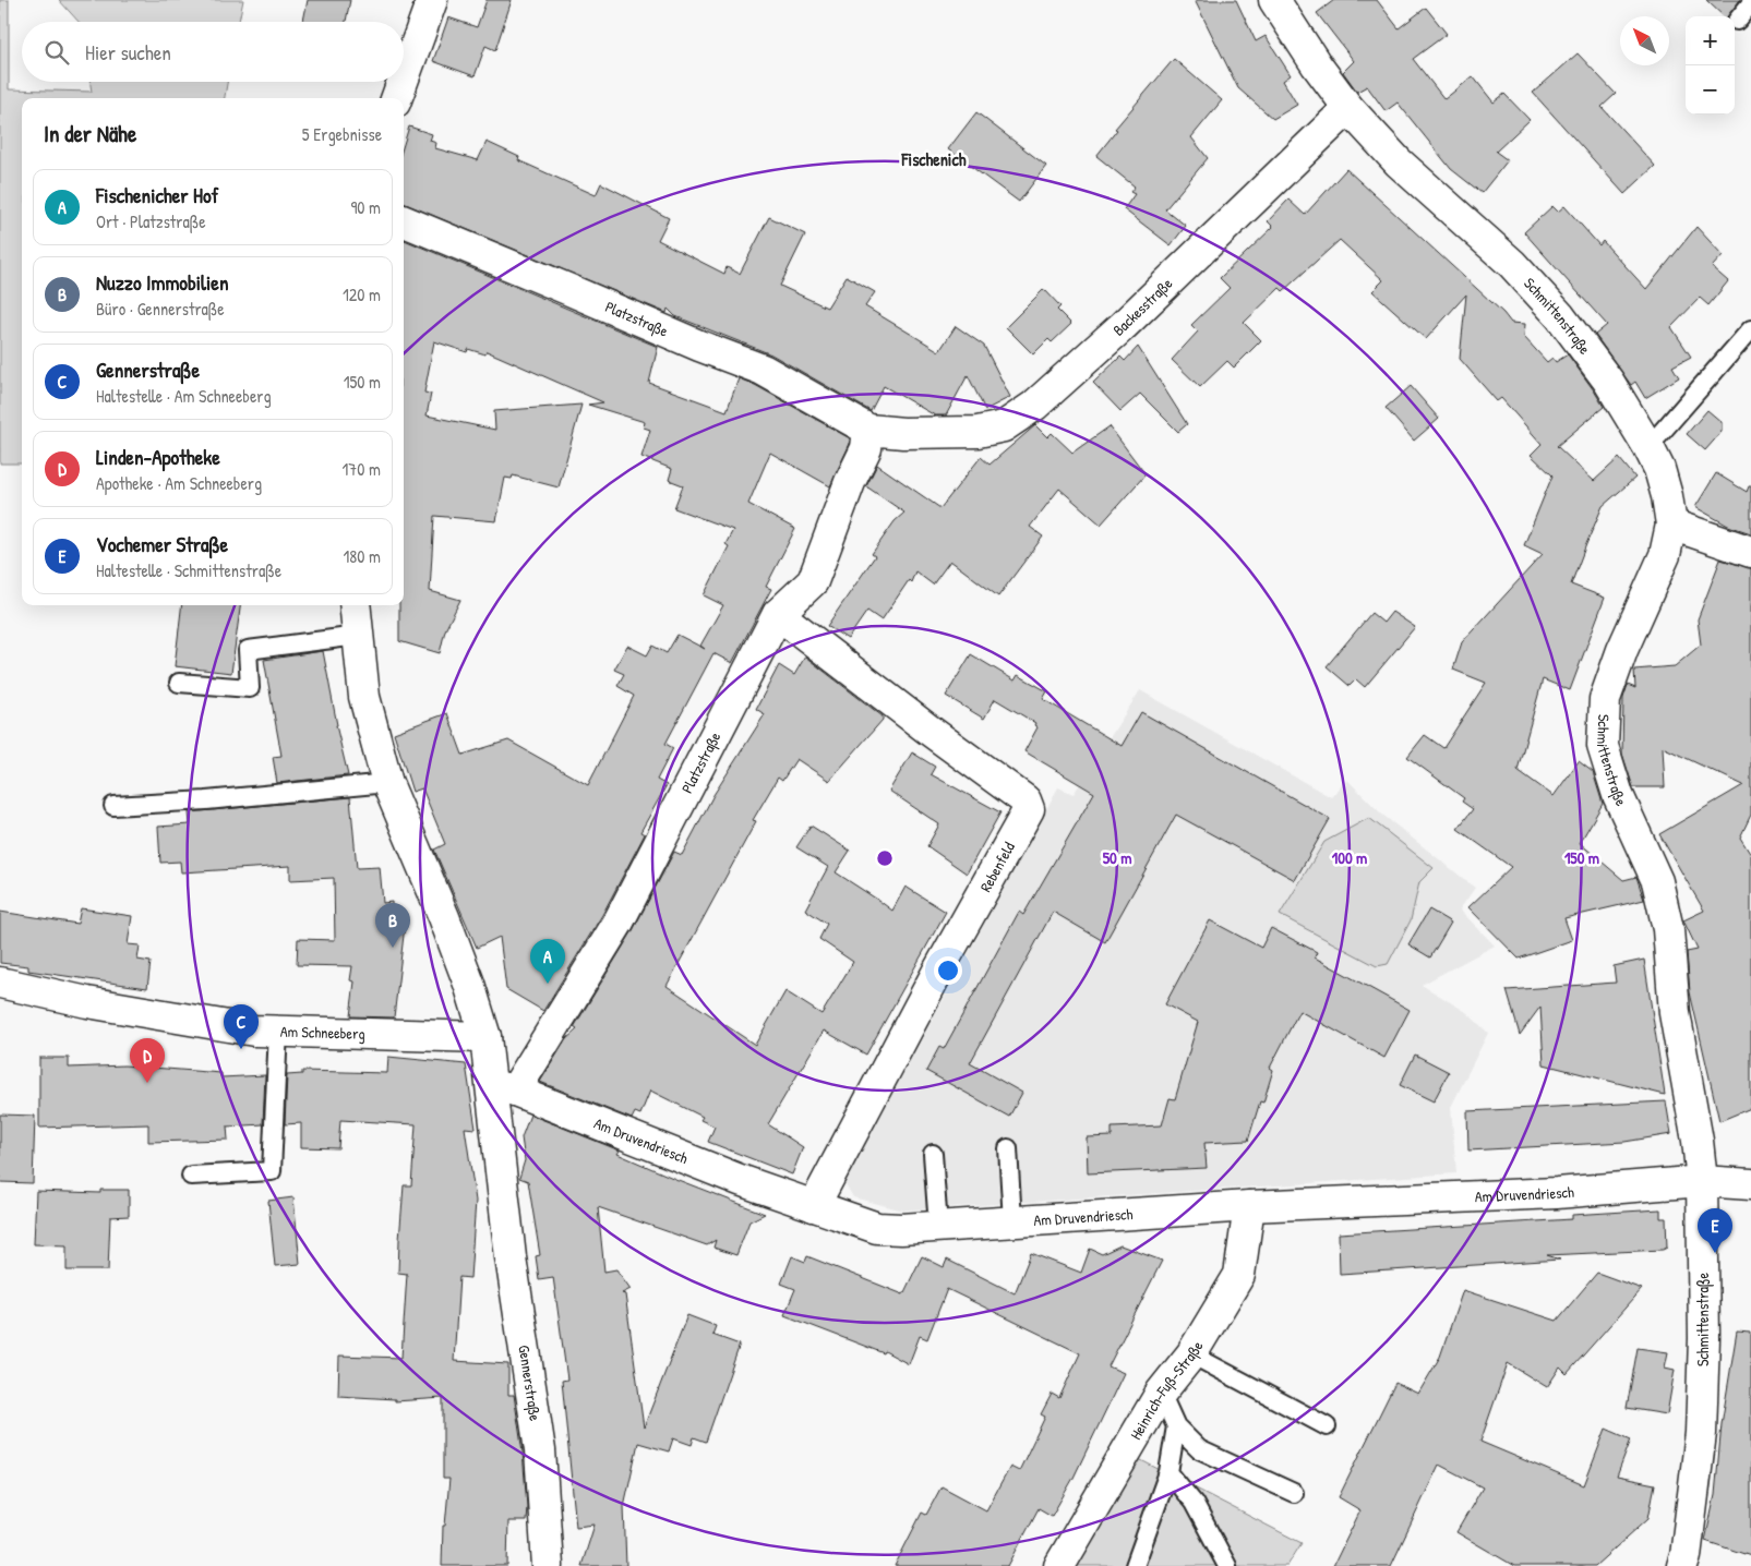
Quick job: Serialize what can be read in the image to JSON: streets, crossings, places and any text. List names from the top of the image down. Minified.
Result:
{"streets":{"street":["Backesstraße","Schmittenstraße","Platzstraße","Rebenfeld","Am Schneeberg","Am Druvendriesch","Gennerstraße","Heinrich-Fuß-Straße"]},"crossings":[["Backesstraße","Schmittenstraße"],["Backesstraße","Platzstraße"],["Schmittenstraße","Am Druvendriesch"],["Platzstraße","Rebenfeld"],["Platzstraße","Am Druvendriesch"],["Platzstraße","Gennerstraße"],["Rebenfeld","Am Druvendriesch"],["Am Schneeberg","Gennerstraße"],["Am Druvendriesch","Gennerstraße"],["Am Druvendriesch","Heinrich-Fuß-Straße"]],"districts":["Fischenich"],"north":"top left","page":{"map_buttons":["+","−"],"search":"Hier suchen","heading":["In der Nähe","5 Ergebnisse"],"list":[{"mark":"A","name":"Fischenicher Hof","note":"Ort · Platzstraße","value":"90 m"},{"mark":"B","name":"Nuzzo Immobilien","note":"Büro · Gennerstraße","value":"120 m"},{"mark":"C","name":"Gennerstraße","note":"Haltestelle · Am Schneeberg","value":"150 m"},{"mark":"D","name":"Linden-Apotheke","note":"Apotheke · Am Schneeberg","value":"170 m"},{"mark":"E","name":"Vochemer Straße","note":"Haltestelle · Schmittenstraße","value":"180 m"}],"pins":["B","A","C","D","E"]},"rings":["50 m","100 m","150 m"]}
